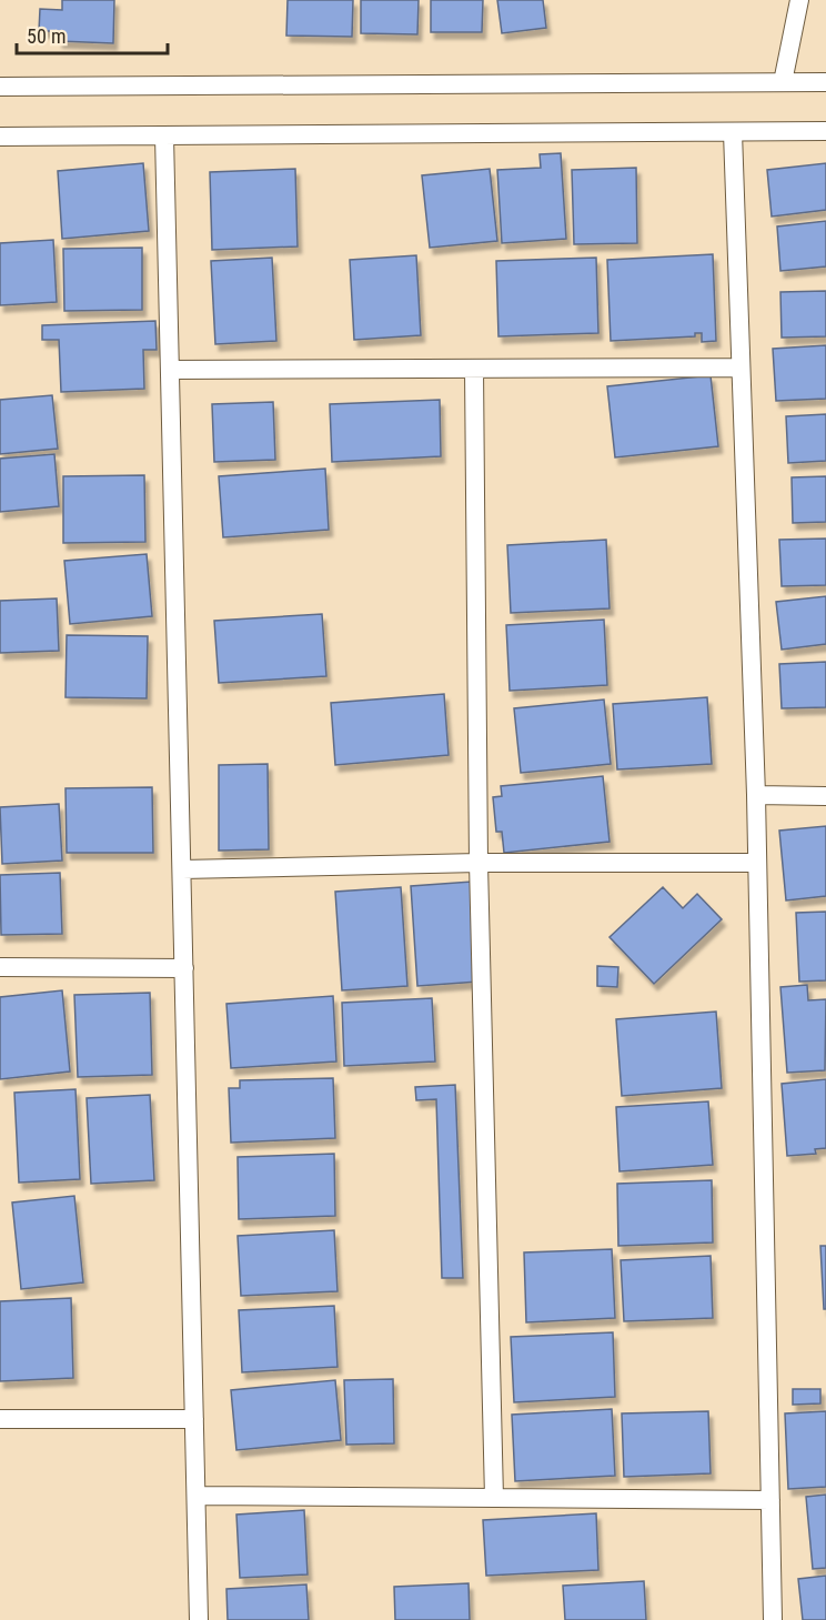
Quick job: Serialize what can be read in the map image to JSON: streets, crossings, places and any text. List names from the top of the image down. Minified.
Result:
{"scale_bar":"50 m"}
